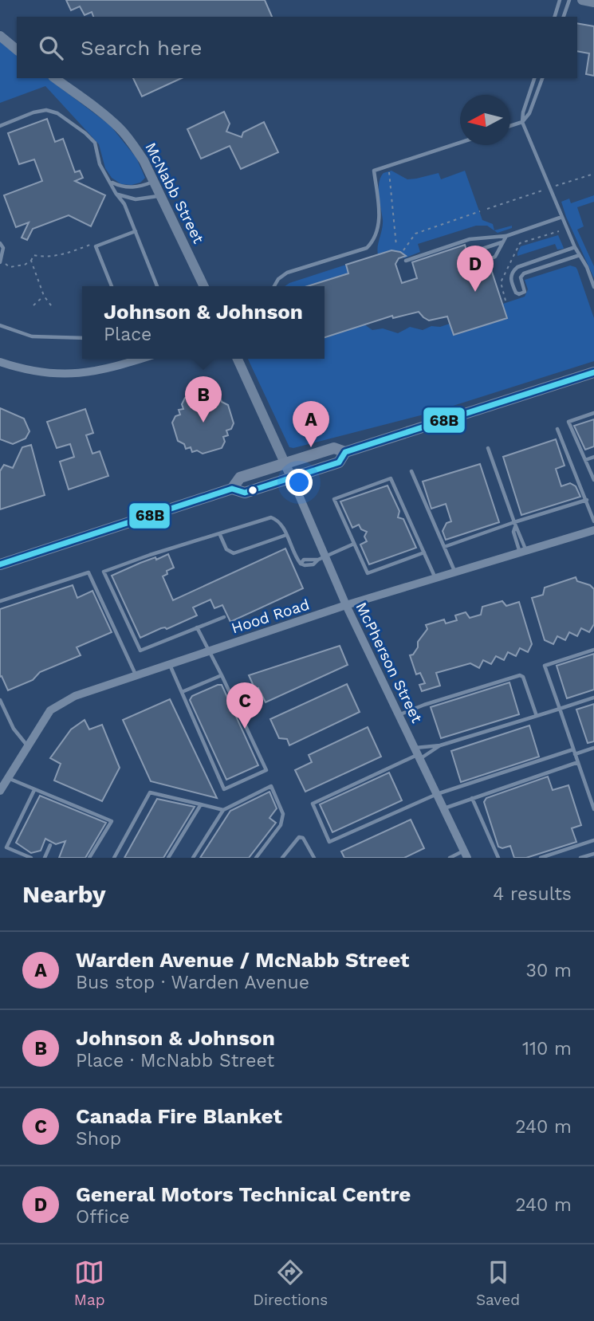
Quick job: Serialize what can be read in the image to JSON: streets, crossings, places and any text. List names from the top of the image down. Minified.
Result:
{"streets":{"street":["McNabb Street","Hood Road","McPherson Street"]},"crossings":[["Hood Road","McPherson Street"]],"lines":["transit line 68B"],"north":"left","page":{"search":"Search here","pins":["D","B","A","C"],"popup":["Johnson & Johnson","Place"],"heading":["Nearby","4 results"],"list":[{"mark":"A","name":"Warden Avenue / McNabb Street","note":"Bus stop · Warden Avenue","value":"30 m"},{"mark":"B","name":"Johnson & Johnson","note":"Place · McNabb Street","value":"110 m"},{"mark":"C","name":"Canada Fire Blanket","note":"Shop","value":"240 m"},{"mark":"D","name":"General Motors Technical Centre","note":"Office","value":"240 m"}],"nav":["Map","Directions","Saved"]}}
